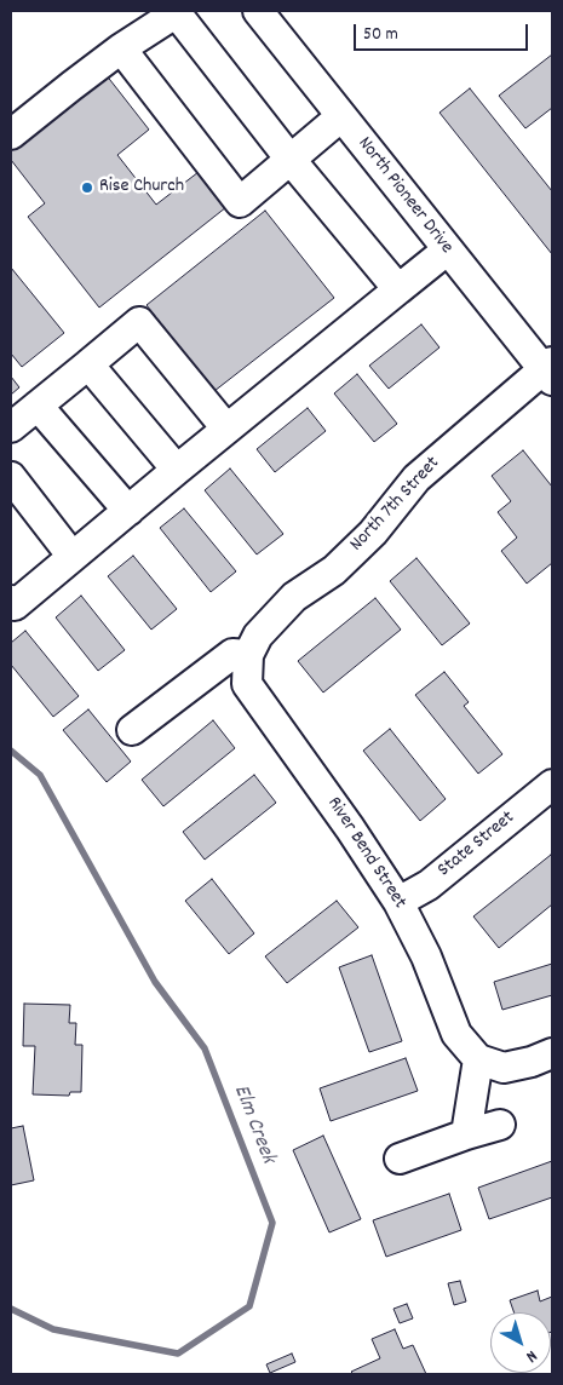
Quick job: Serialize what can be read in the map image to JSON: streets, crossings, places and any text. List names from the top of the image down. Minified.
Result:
{"streets":{"street":["North Pioneer Drive","North 7th Street","State Street","River Bend Street"]},"crossings":[["North Pioneer Drive","North 7th Street"],["North 7th Street","River Bend Street"],["State Street","River Bend Street"]],"water":["Elm Creek"],"places":["Rise Church"],"scale_bar":"50 m","north":"bottom right"}
